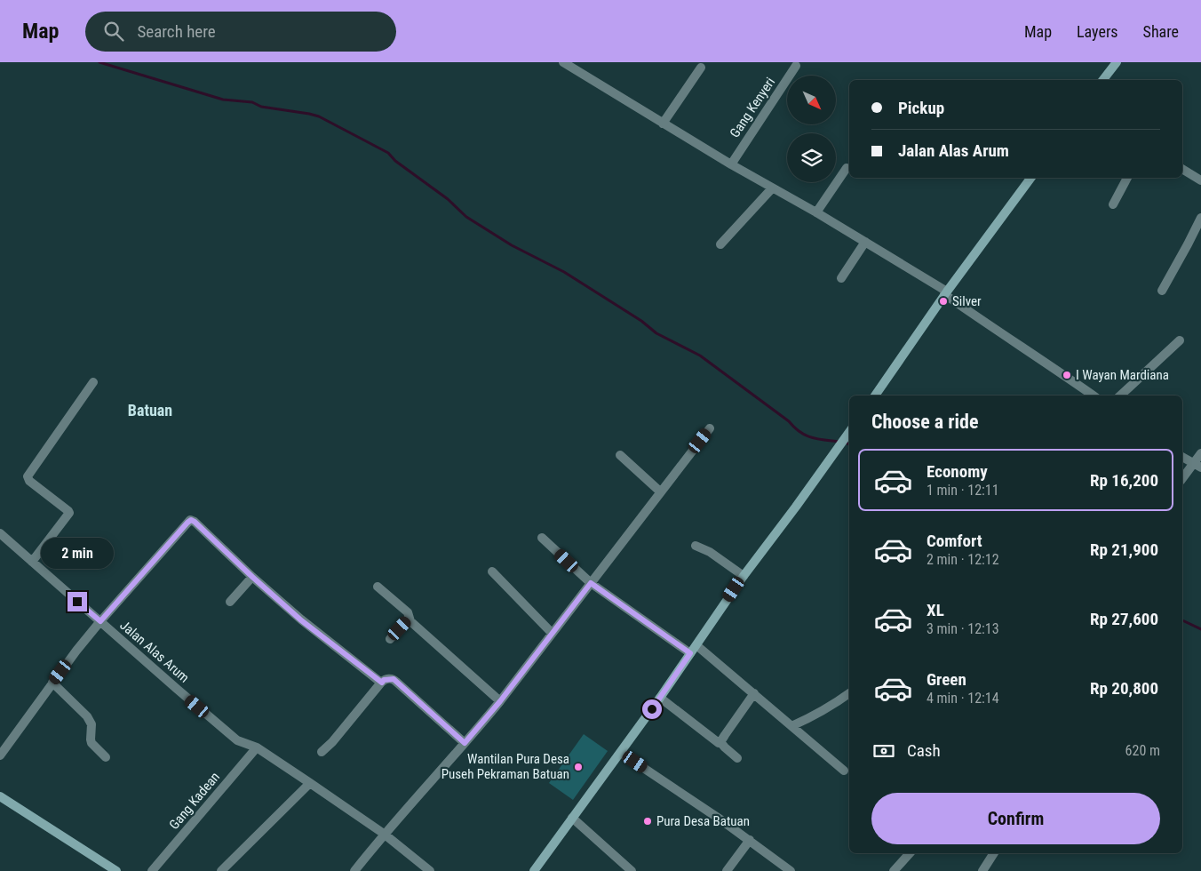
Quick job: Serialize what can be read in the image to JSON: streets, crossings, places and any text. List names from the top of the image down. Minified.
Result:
{"streets":{"street":["Gang Kenyeri","Jalan Alas Arum","Gang Kadean"]},"crossings":[["Jalan Alas Arum","Gang Kadean"]],"districts":["Batuan"],"places":["Silver","I Wayan Mardiana","Wantilan Pura Desa Puseh Pekraman Batuan","Pura Desa Batuan"],"north":"bottom right","page":{"header":"Map","search":"Search here","nav":["Map","Layers","Share"],"banner":["Pickup","Jalan Alas Arum"],"heading":"Choose a ride","list":[{"name":"Economy","note":"1 min · 12:11","value":"Rp 16,200"},{"name":"Comfort","note":"2 min · 12:12","value":"Rp 21,900"},{"name":"XL","note":"3 min · 12:13","value":"Rp 27,600"},{"name":"Green","note":"4 min · 12:14","value":"Rp 20,800"}],"bubble":"2 min","pay":["Cash","620 m"],"buttons":"Confirm"}}
